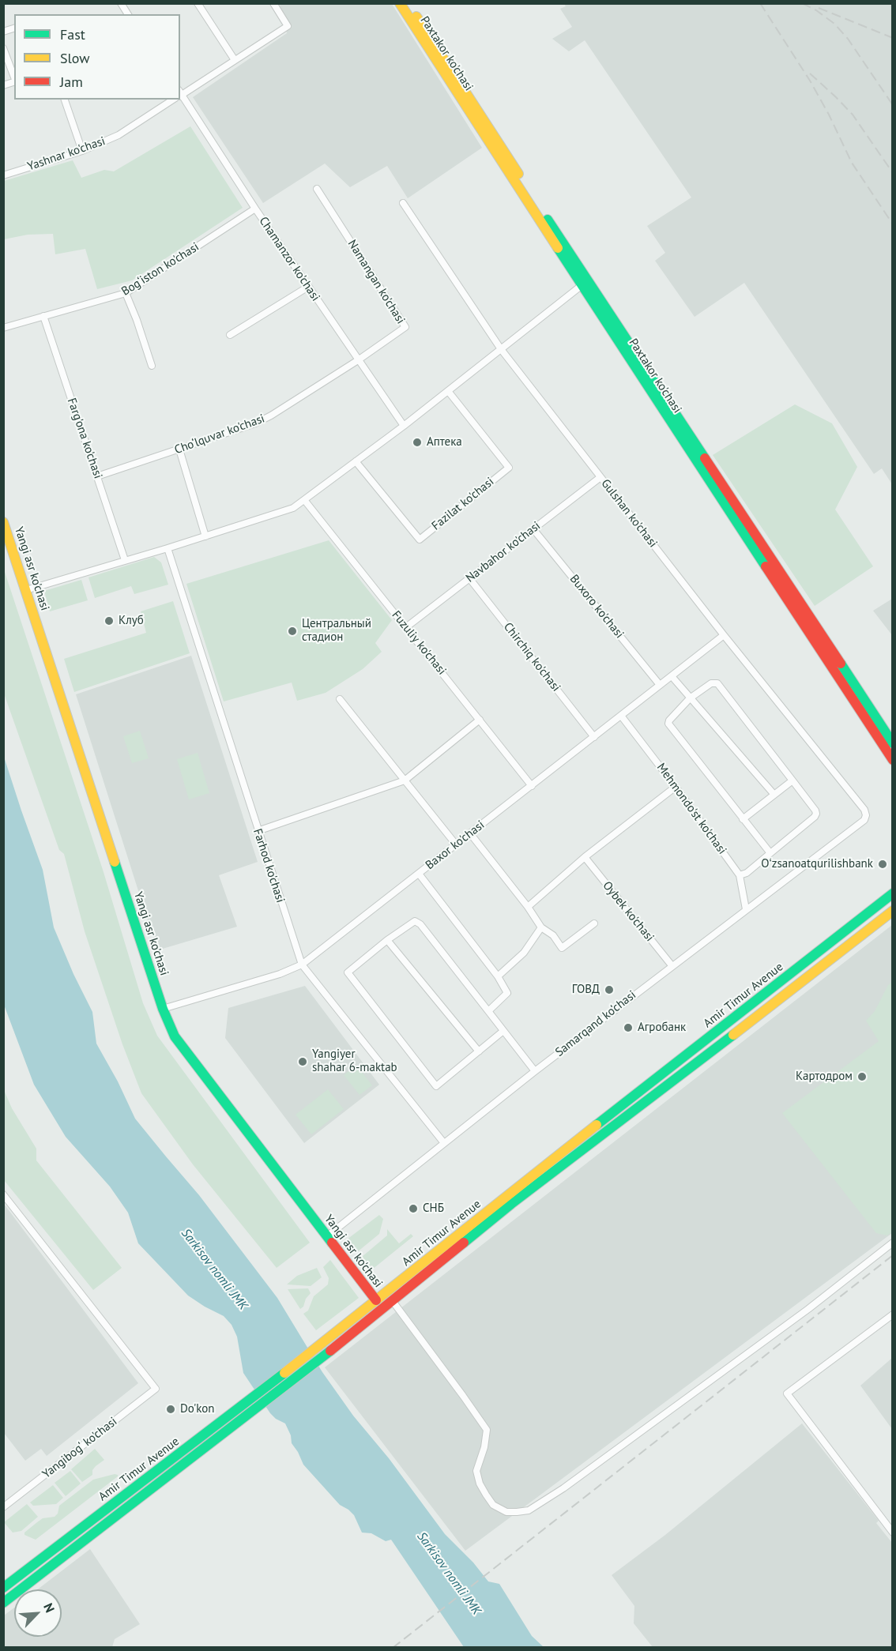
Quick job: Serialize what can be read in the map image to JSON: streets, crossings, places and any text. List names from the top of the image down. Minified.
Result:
{"streets":{"main road":["Paxtakor ko'chasi","Yangi asr ko'chasi","Amir Timur Avenue"],"street":["Yashnar ko'chasi","Chamanzor ko'chasi","Bog‘iston ko'chasi","Namangan ko'chasi","Cho‘lquvar ko'chasi","Farg'ona ko'chasi","Fazilat ko'chasi","Gulshan ko'chasi","Navbahor ko'chasi","Buxoro ko'chasi","Fuzuliy ko'chasi","Chirchiq ko'chasi","Mehmondo'st ko'chasi","Baxor ko'chasi","Farhod ko'chasi","Oybek ko'chasi","Samarqand ko‘chasi","Yangibog‘ ko'chasi"]},"crossings":[["Chamanzor ko'chasi","Bog‘iston ko'chasi"],["Chamanzor ko'chasi","Namangan ko'chasi"],["Chamanzor ko'chasi","Cho‘lquvar ko'chasi"],["Bog‘iston ko'chasi","Farg'ona ko'chasi"],["Namangan ko'chasi","Cho‘lquvar ko'chasi"],["Cho‘lquvar ko'chasi","Farg'ona ko'chasi"],["Gulshan ko'chasi","Navbahor ko'chasi"],["Gulshan ko'chasi","Baxor ko'chasi"],["Gulshan ko'chasi","Samarqand ko‘chasi"],["Navbahor ko'chasi","Buxoro ko'chasi"],["Navbahor ko'chasi","Fuzuliy ko'chasi"],["Navbahor ko'chasi","Chirchiq ko'chasi"],["Yangi asr ko'chasi","Baxor ko'chasi"],["Yangi asr ko'chasi","Amir Timur Avenue"],["Yangi asr ko'chasi","Samarqand ko‘chasi"],["Buxoro ko'chasi","Baxor ko'chasi"],["Fuzuliy ko'chasi","Baxor ko'chasi"],["Chirchiq ko'chasi","Baxor ko'chasi"],["Mehmondo'st ko'chasi","Baxor ko'chasi"],["Mehmondo'st ko'chasi","Samarqand ko‘chasi"],["Baxor ko'chasi","Farhod ko'chasi"],["Farhod ko'chasi","Samarqand ko‘chasi"],["Oybek ko'chasi","Samarqand ko‘chasi"]],"water":["Sarkisov nomli JMK"],"places":["Аптека","Клуб","Центральный стадион","Oʻzsanoatqurilishbank","ГОВД","Агробанк","Yangiyer shahar 6-maktab","Картодром","СНБ","Do'kon"],"legend":["Fast","Slow","Jam"],"north":"top right"}
